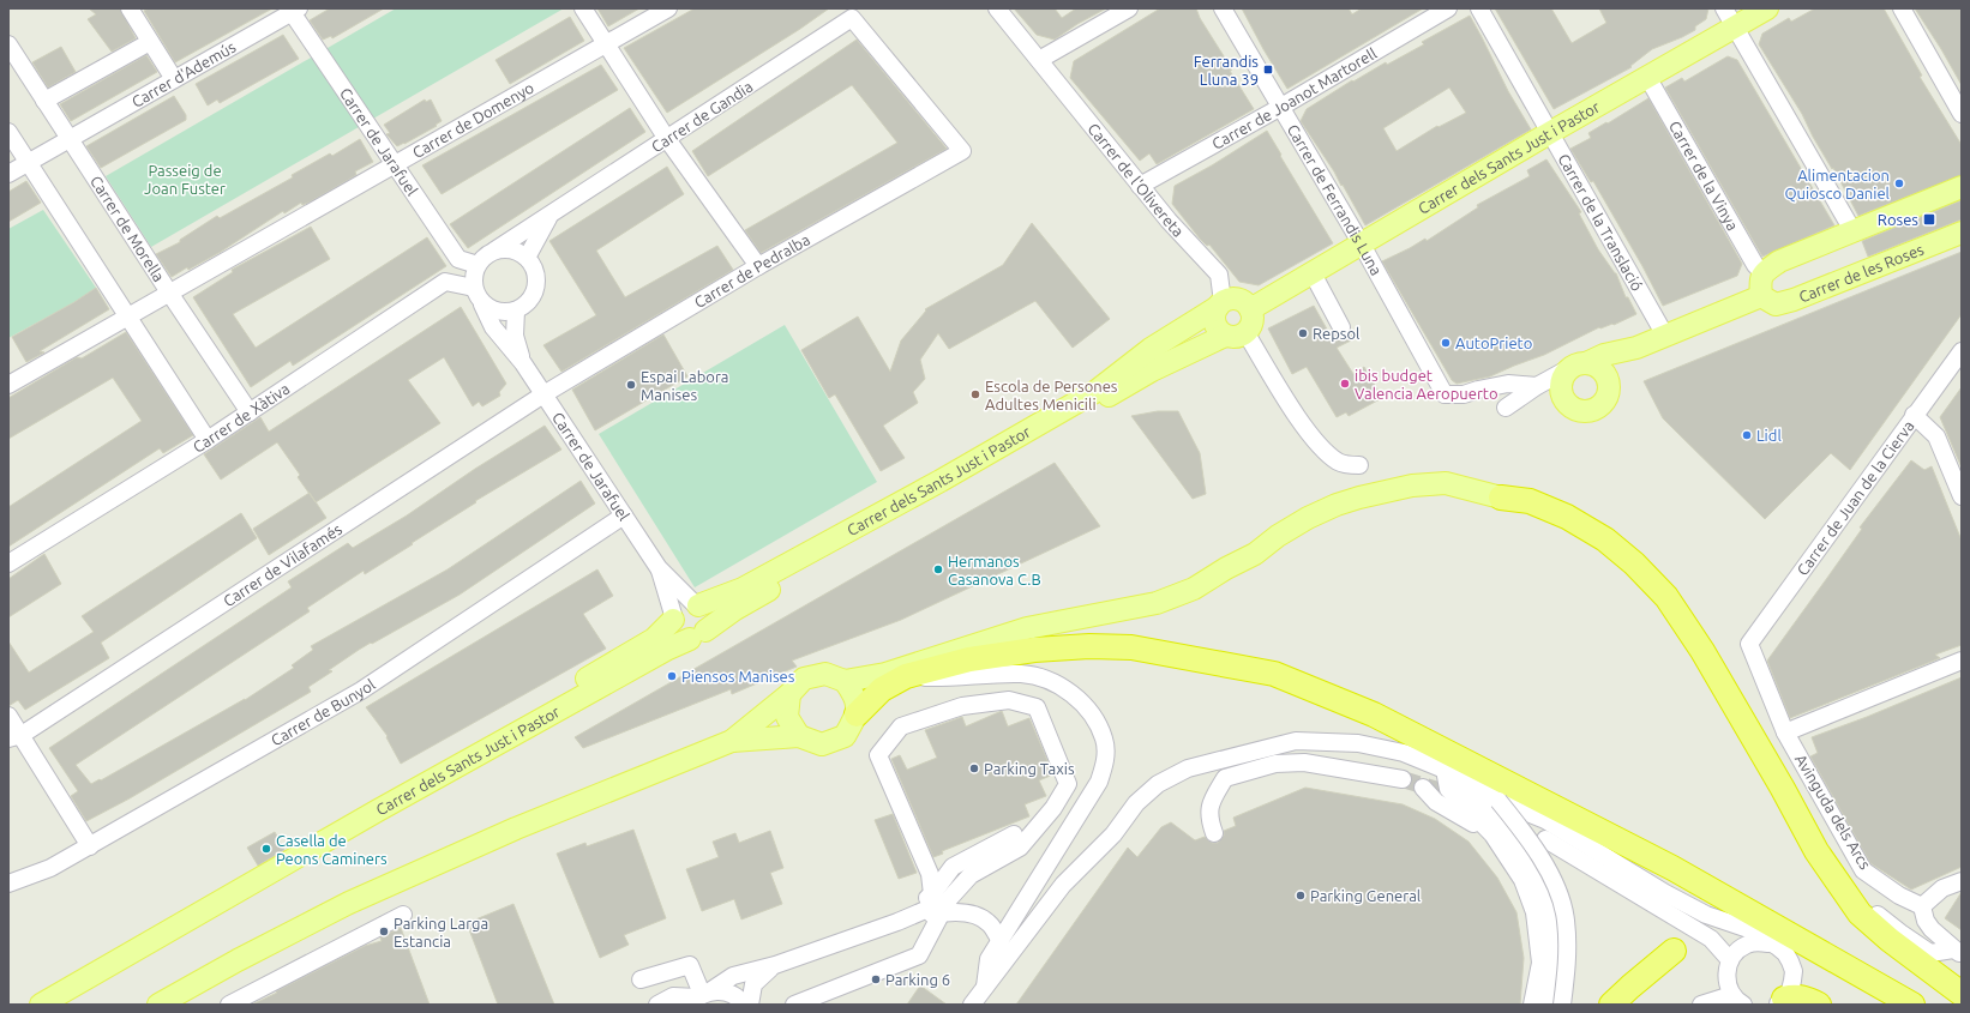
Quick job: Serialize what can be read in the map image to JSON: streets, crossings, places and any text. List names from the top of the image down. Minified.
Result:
{"streets":{"main road":["Carrer dels Sants Just i Pastor","Carrer de les Roses"],"street":["Carrer d'Ademús","Carrer de Joanot Martorell","Carrer de Gandia","Carrer de Domenyo","Carrer de Jarafuel","Carrer de la Vinya","Carrer de l'Olivereta","Carrer de Ferrandis Luna","Carrer de la Translació","Carrer de Morella","Carrer de Pedralba","Carrer de Xàtiva","Carrer de Juan de la Cierva","Carrer de Vilafamés","Carrer de Bunyol","Avinguda dels Arcs"]},"crossings":[["Carrer d'Ademús","Carrer de Jarafuel"],["Carrer d'Ademús","Carrer de Morella"],["Carrer de Joanot Martorell","Carrer de l'Olivereta"],["Carrer de Joanot Martorell","Carrer de Ferrandis Luna"],["Carrer de Gandia","Carrer de Jarafuel"],["Carrer de Gandia","Carrer de Pedralba"],["Carrer de Gandia","Carrer de Xàtiva"],["Carrer de Domenyo","Carrer de Jarafuel"],["Carrer de Domenyo","Carrer de Morella"],["Carrer de Jarafuel","Carrer dels Sants Just i Pastor"],["Carrer de Jarafuel","Carrer de Pedralba"],["Carrer de Jarafuel","Carrer de Xàtiva"],["Carrer de Jarafuel","Carrer de Vilafamés"],["Carrer de Jarafuel","Carrer de Bunyol"],["Carrer dels Sants Just i Pastor","Carrer de la Vinya"],["Carrer dels Sants Just i Pastor","Carrer de l'Olivereta"],["Carrer dels Sants Just i Pastor","Carrer de Ferrandis Luna"],["Carrer dels Sants Just i Pastor","Carrer de la Translació"],["Carrer de Morella","Carrer de Xàtiva"],["Carrer de Pedralba","Carrer de Vilafamés"],["Carrer de Juan de la Cierva","Avinguda dels Arcs"]],"parks":["Passeig de Joan Fuster"],"places":{"transit":["Ferrandis Lluna 39","Roses"],"other":["Alimentacion Quiosco Daniel","Repsol","AutoPrieto","ibis budget Valencia Aeropuerto","Espai Labora Manises","Escola de Persones Adultes Menicili","Lidl","Hermanos Casanova C.B","Piensos Manises","Parking Taxis","Casella de Peons Caminers","Parking General","Parking Larga Estancia","Parking 6"]}}
